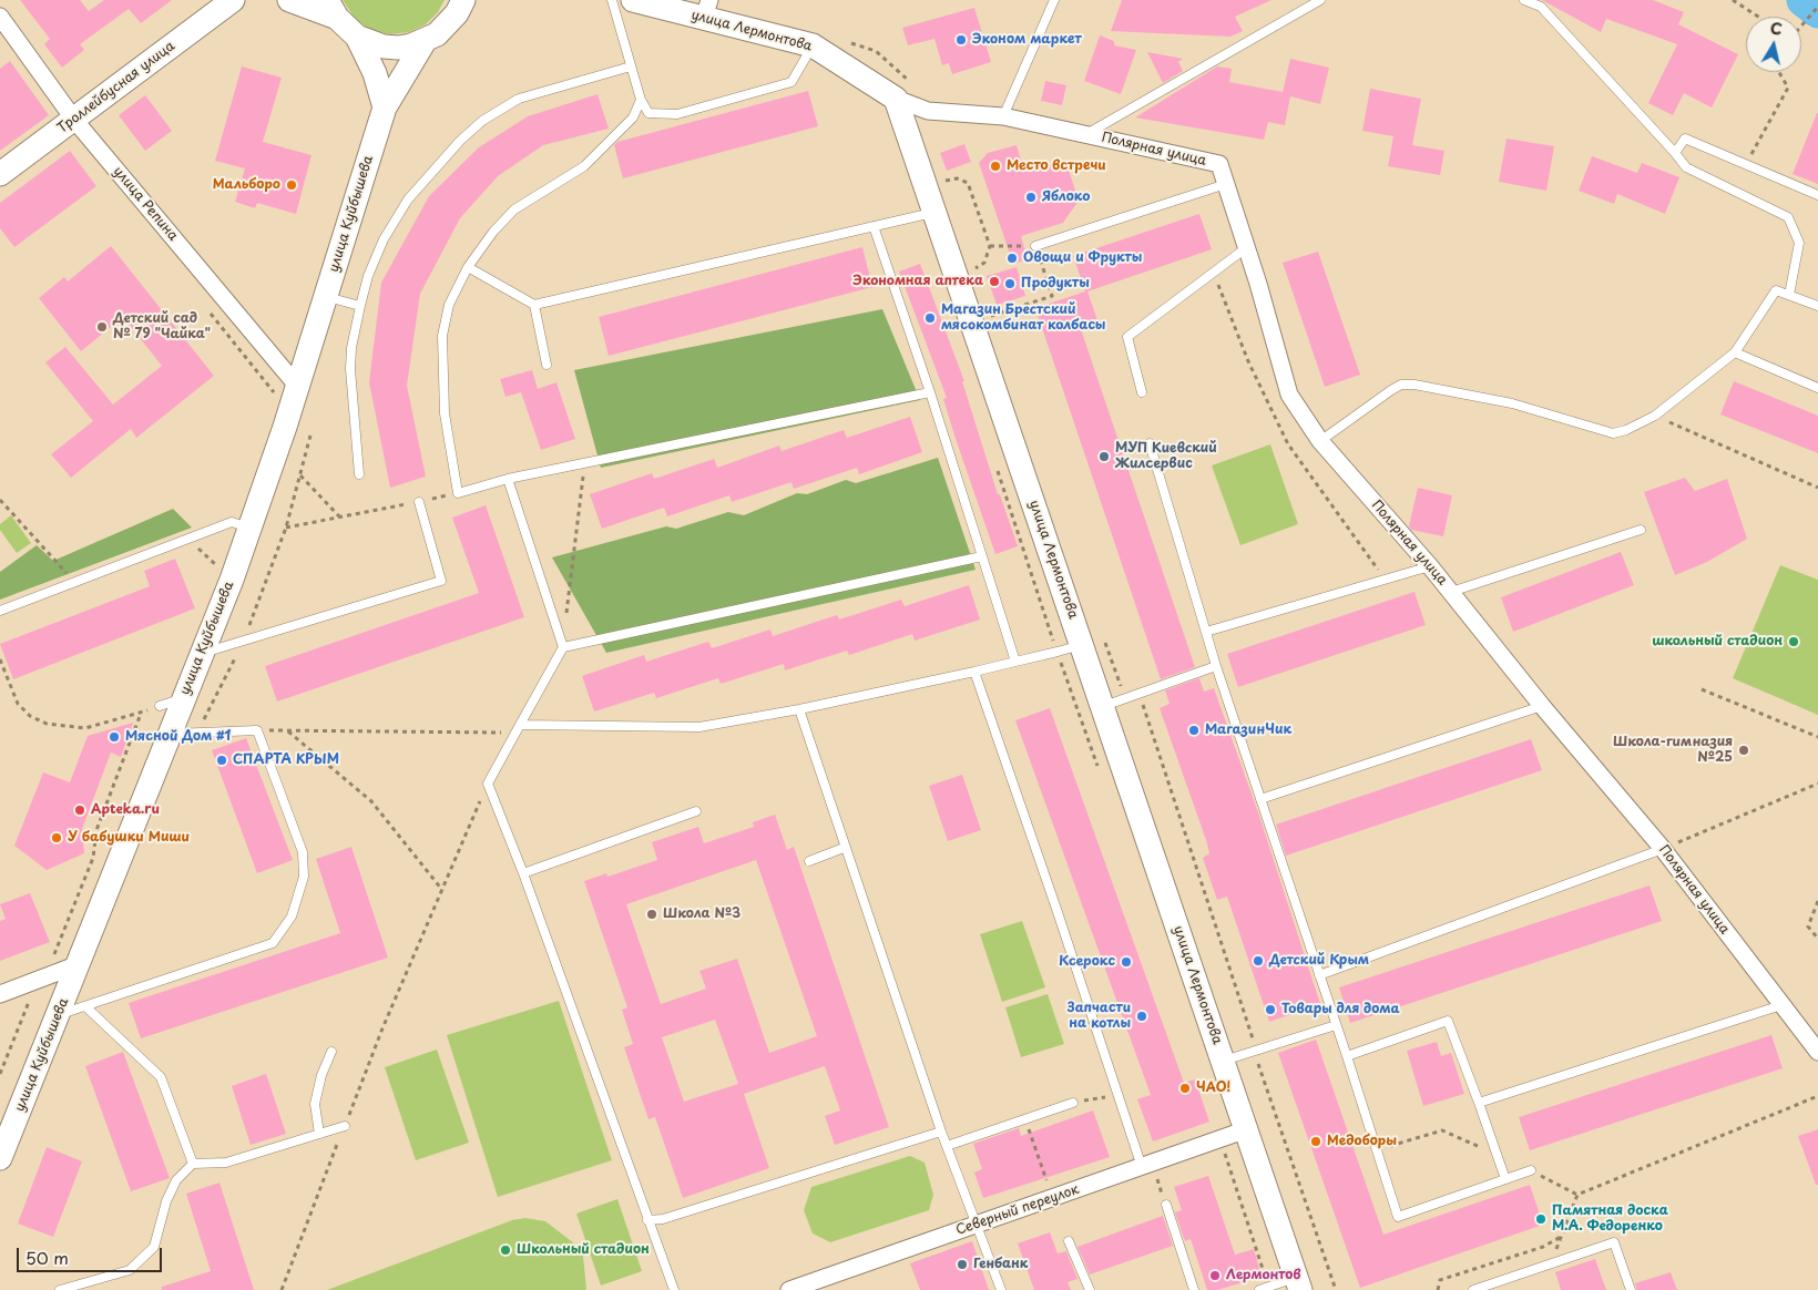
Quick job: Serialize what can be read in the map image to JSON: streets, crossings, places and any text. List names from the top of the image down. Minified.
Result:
{"streets":{"main road":["улица Лермонтова","Троллейбусная улица","улица Куйбышева"],"street":["Полярная улица","улица Репина","Северный переулок"]},"crossings":[["улица Лермонтова","Полярная улица"],["улица Лермонтова","Северный переулок"],["Троллейбусная улица","улица Репина"],["улица Репина","улица Куйбышева"]],"places":["Эконом маркет","Место встречи","Мальборо","Яблоко","Овощи и Фрукты","Экономная аптека","Продукты","Магазин Брестский мясокомбинат колбасы","Детский сад № 79 \"Чайка\"","МУП Киевский Жилсервис","школьный стадион","МагазинЧик","Мясной Дом #1","Школа-гимназия №25","СПАРТА КРЫМ","Apteka.ru","У бабушки Миши","Школа №3","Детский Крым","Ксерокс","Товары для дома","Запчасти на котлы","ЧАО!","Медоборы","Памятная доска М.А. Федоренко","Школьный стадион","Генбанк","Лермонтов"],"scale_bar":"50 m","north":"top"}
